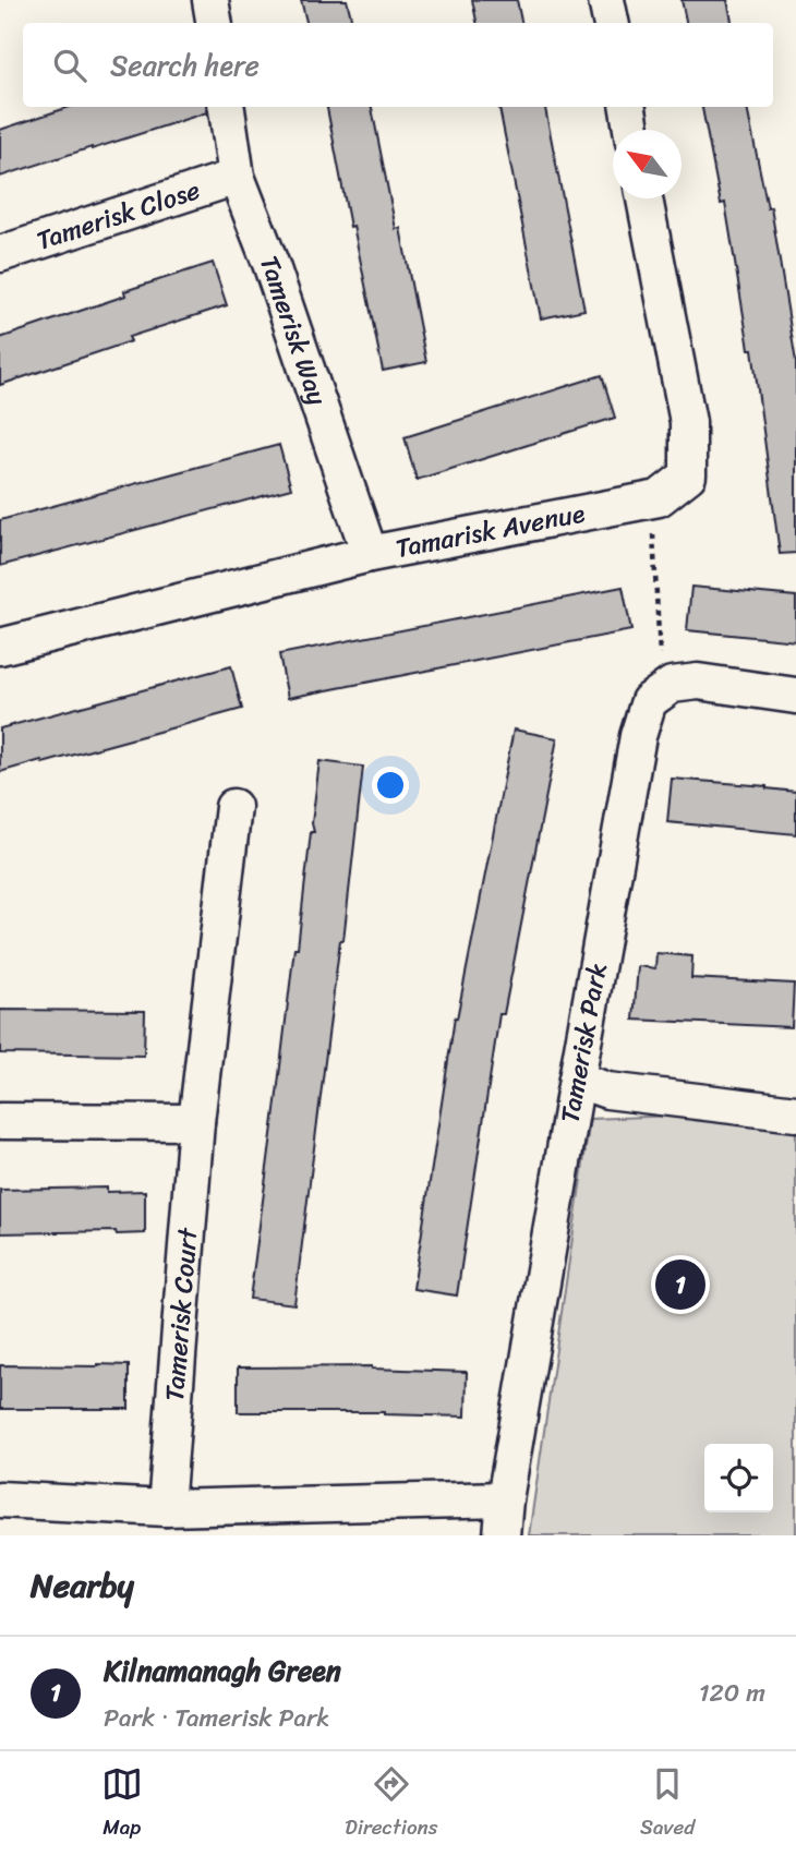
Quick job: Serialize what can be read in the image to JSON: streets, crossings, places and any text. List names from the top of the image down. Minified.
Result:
{"streets":{"street":["Tamerisk Close","Tamerisk Way","Tamarisk Avenue","Tamerisk Park","Tamerisk Court"]},"crossings":[["Tamerisk Close","Tamerisk Way"],["Tamerisk Way","Tamarisk Avenue"]],"north":"top left","page":{"search":"Search here","pins":"1","heading":"Nearby","list":[{"mark":"1","name":"Kilnamanagh Green","note":"Park · Tamerisk Park","value":"120 m"}],"nav":["Map","Directions","Saved"]}}
